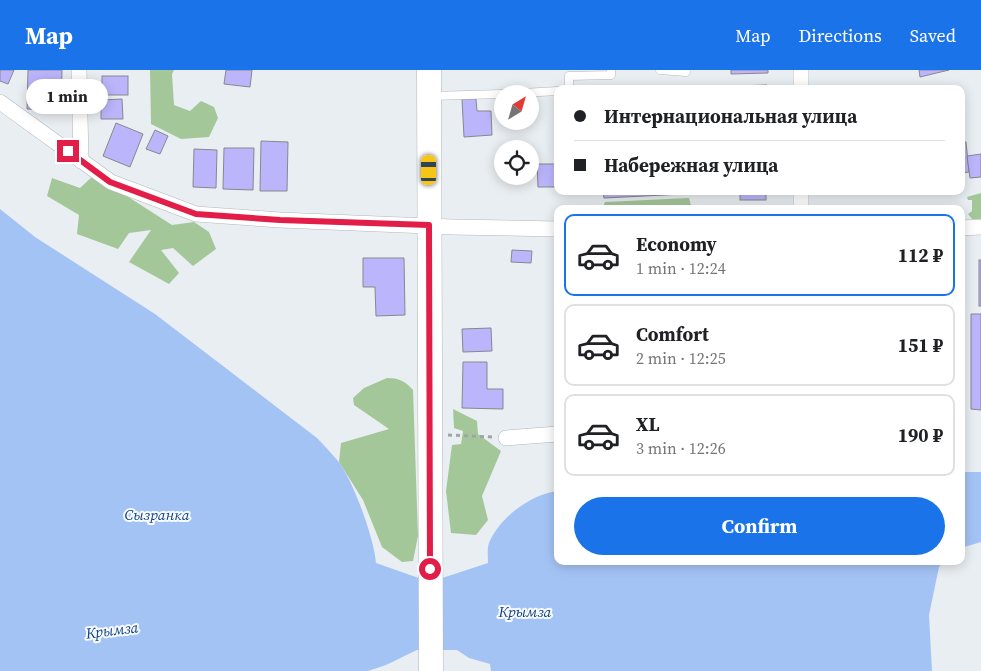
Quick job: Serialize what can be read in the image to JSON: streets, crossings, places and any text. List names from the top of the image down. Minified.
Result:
{"water":["Сызранка","Крымза"],"north":"top right","page":{"header":"Map","nav":["Map","Directions","Saved"],"bubble":"1 min","banner":["Интернациональная улица","Набережная улица"],"list":[{"name":"Economy","note":"1 min · 12:24","value":"112 ₽"},{"name":"Comfort","note":"2 min · 12:25","value":"151 ₽"},{"name":"XL","note":"3 min · 12:26","value":"190 ₽"}],"buttons":"Confirm"}}
